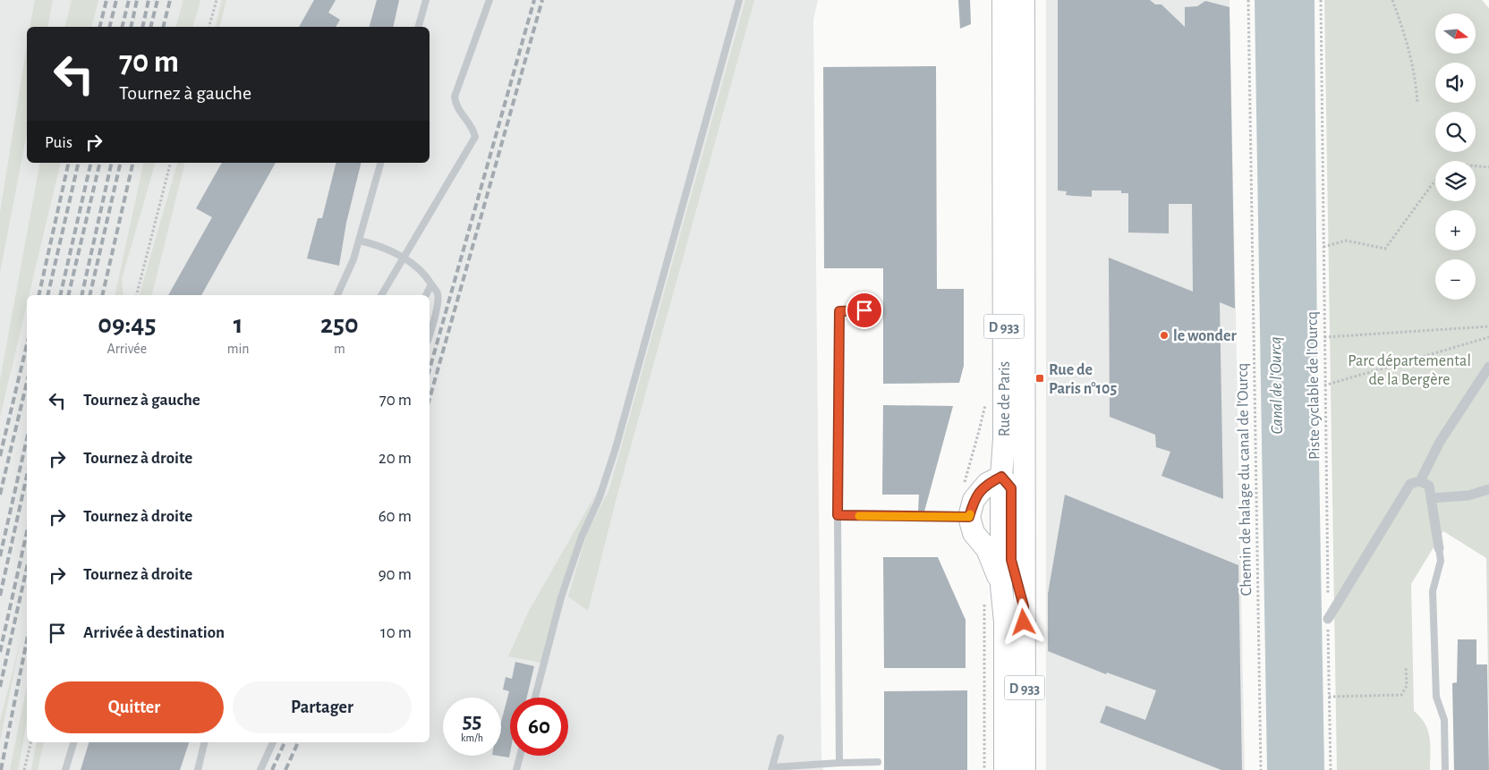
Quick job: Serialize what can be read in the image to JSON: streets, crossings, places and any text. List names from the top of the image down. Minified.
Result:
{"streets":{"main road":["D 933","Rue de Paris"],"path":["Piste cyclable de l'Ourcq","Chemin de halage du canal de l'Ourcq"]},"water":["Canal de l'Ourcq"],"parks":["Parc départemental de la Bergère"],"places":{"other":["le wonder"],"transit":["Rue de Paris n°105"]},"north":"right","page":{"map_buttons":["+","−"],"turn":["70 m","Tournez à gauche"],"then":"Puis","eta":["09:45","Arrivée","1","min","250","m"],"list":[{"name":"Tournez à gauche","value":"70 m"},{"name":"Tournez à droite","value":"20 m"},{"name":"Tournez à droite","value":"60 m"},{"name":"Tournez à droite","value":"90 m"},{"name":"Arrivée à destination","value":"10 m"}],"buttons":["Quitter","Partager"],"speed":"55 km/h","limit":"60"}}
